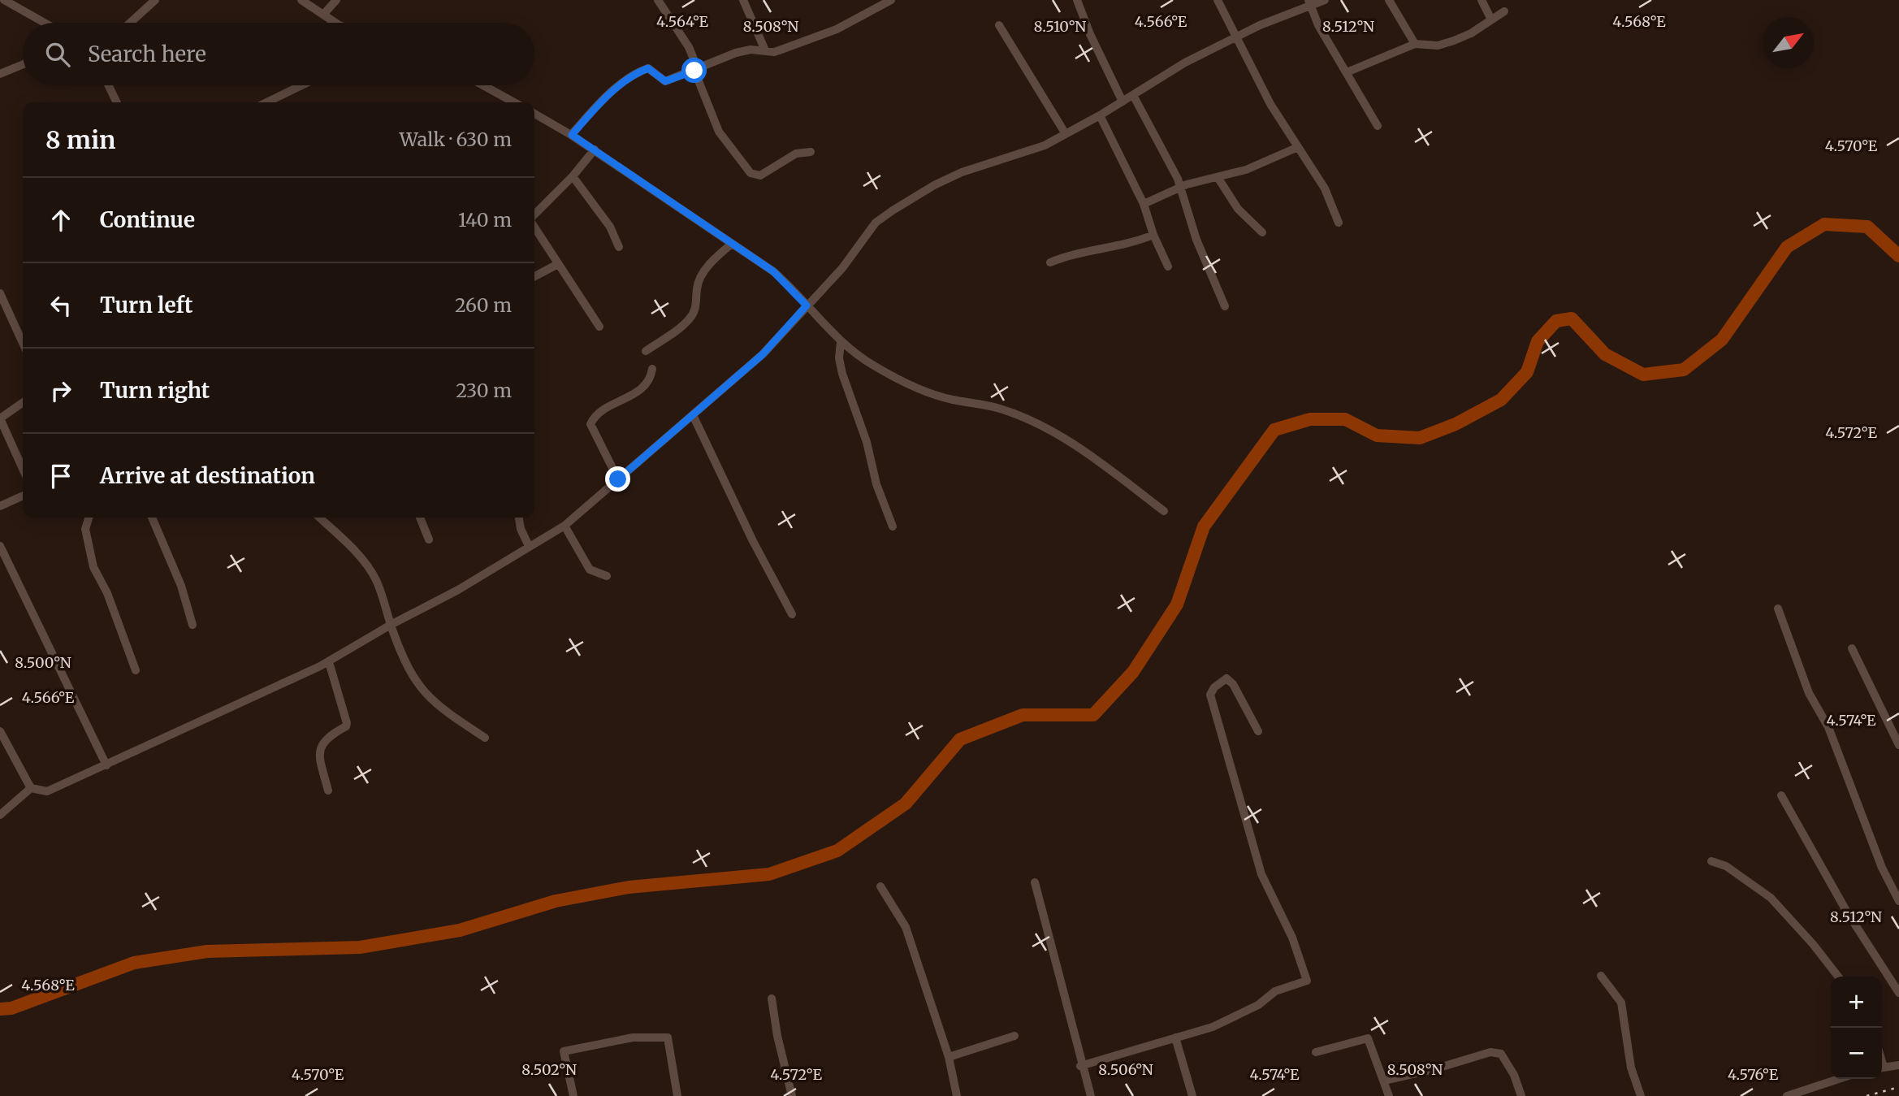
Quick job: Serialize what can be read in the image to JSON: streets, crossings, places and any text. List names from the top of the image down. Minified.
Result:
{"north":"top right","page":{"search":"Search here","heading":["8 min","Walk · 630 m"],"list":[["Continue","140 m"],["Turn left","260 m"],["Turn right","230 m"],"Arrive at destination"],"map_buttons":["+","−"]},"coordinates":["4.564°E","4.566°E","4.568°E","8.510°N","8.512°N","8.508°N","4.570°E","4.572°E","8.500°N","4.574°E","8.502°N","8.506°N","4.576°E"]}
